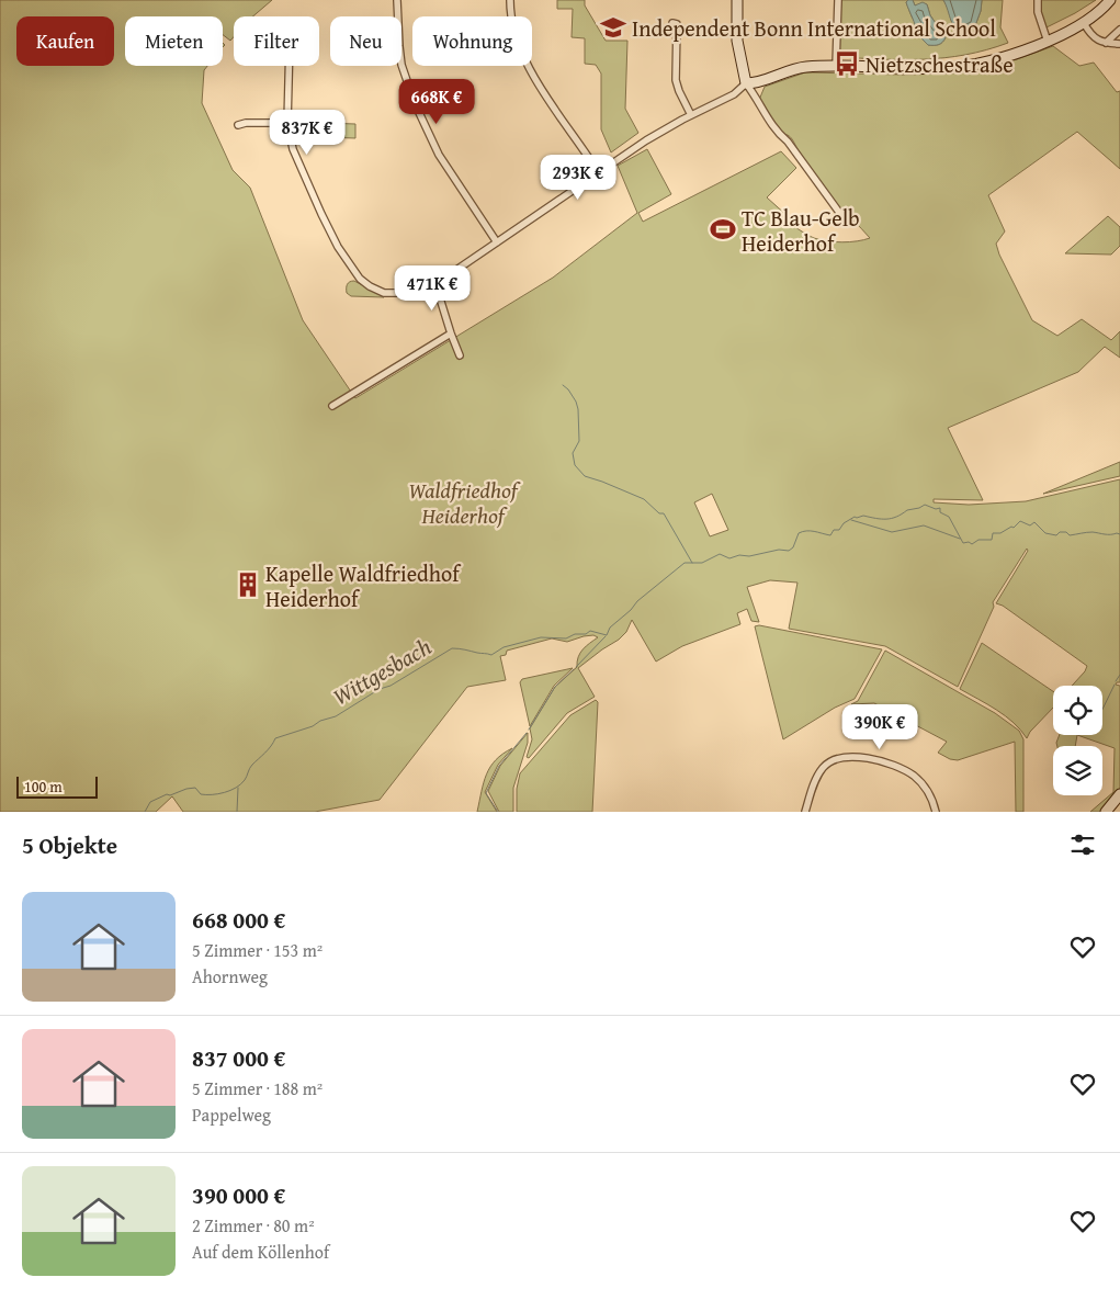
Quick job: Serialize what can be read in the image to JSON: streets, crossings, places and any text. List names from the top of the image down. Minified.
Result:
{"water":["Wittgesbach"],"parks":["Waldfriedhof Heiderhof"],"places":{"school or university":["Independent Bonn International School"],"bus stop":["Nietzschestraße"],"sports":["TC Blau-Gelb Heiderhof"],"building":["Kapelle Waldfriedhof Heiderhof"]},"scale_bar":"100 m","page":{"chip":["Kaufen","Mieten","Filter","Neu","Wohnung"],"price":["668K €","837K €","293K €","471K €","390K €"],"scale":"100 m","heading":"5 Objekte","list":[{"name":"668 000 €","note":"5 Zimmer · 153 m² · Ahornweg"},{"name":"837 000 €","note":"5 Zimmer · 188 m² · Pappelweg"},{"name":"390 000 €","note":"2 Zimmer · 80 m² · Auf dem Köllenhof"}]}}
